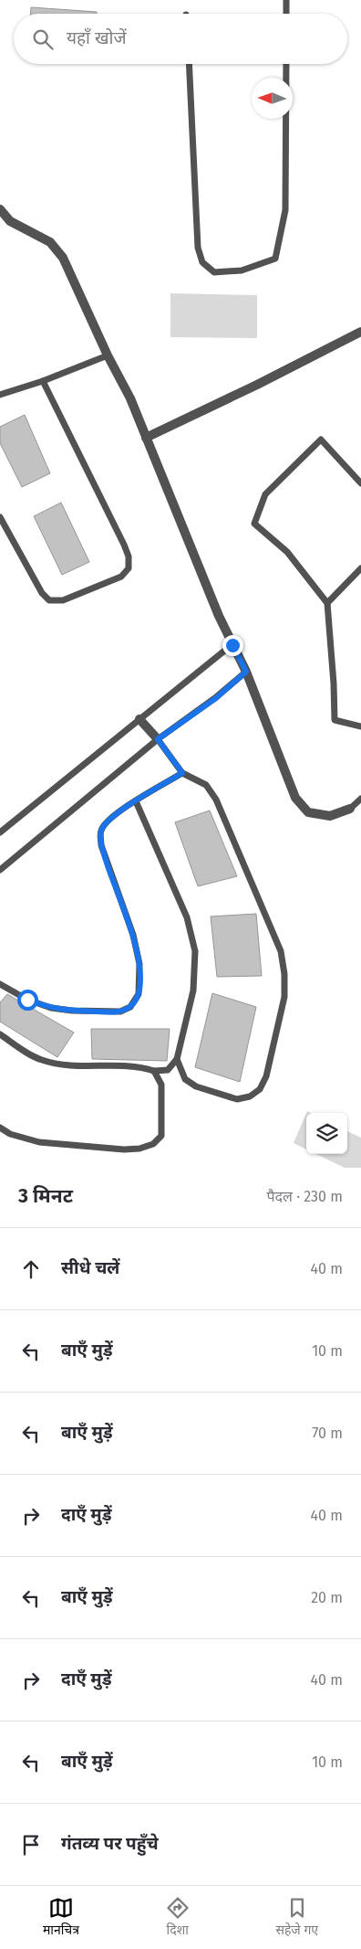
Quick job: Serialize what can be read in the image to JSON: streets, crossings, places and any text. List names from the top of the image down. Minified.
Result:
{"north":"left","page":{"search":"यहाँ खोजें","heading":["3 मिनट","पैदल · 230 m"],"list":[["सीधे चलें","40 m"],["बाएँ मुड़ें","10 m"],["बाएँ मुड़ें","70 m"],["दाएँ मुड़ें","40 m"],["बाएँ मुड़ें","20 m"],["दाएँ मुड़ें","40 m"],["बाएँ मुड़ें","10 m"],"गंतव्य पर पहुँचे"],"nav":["मानचित्र","दिशा","सहेजे गए"]}}
